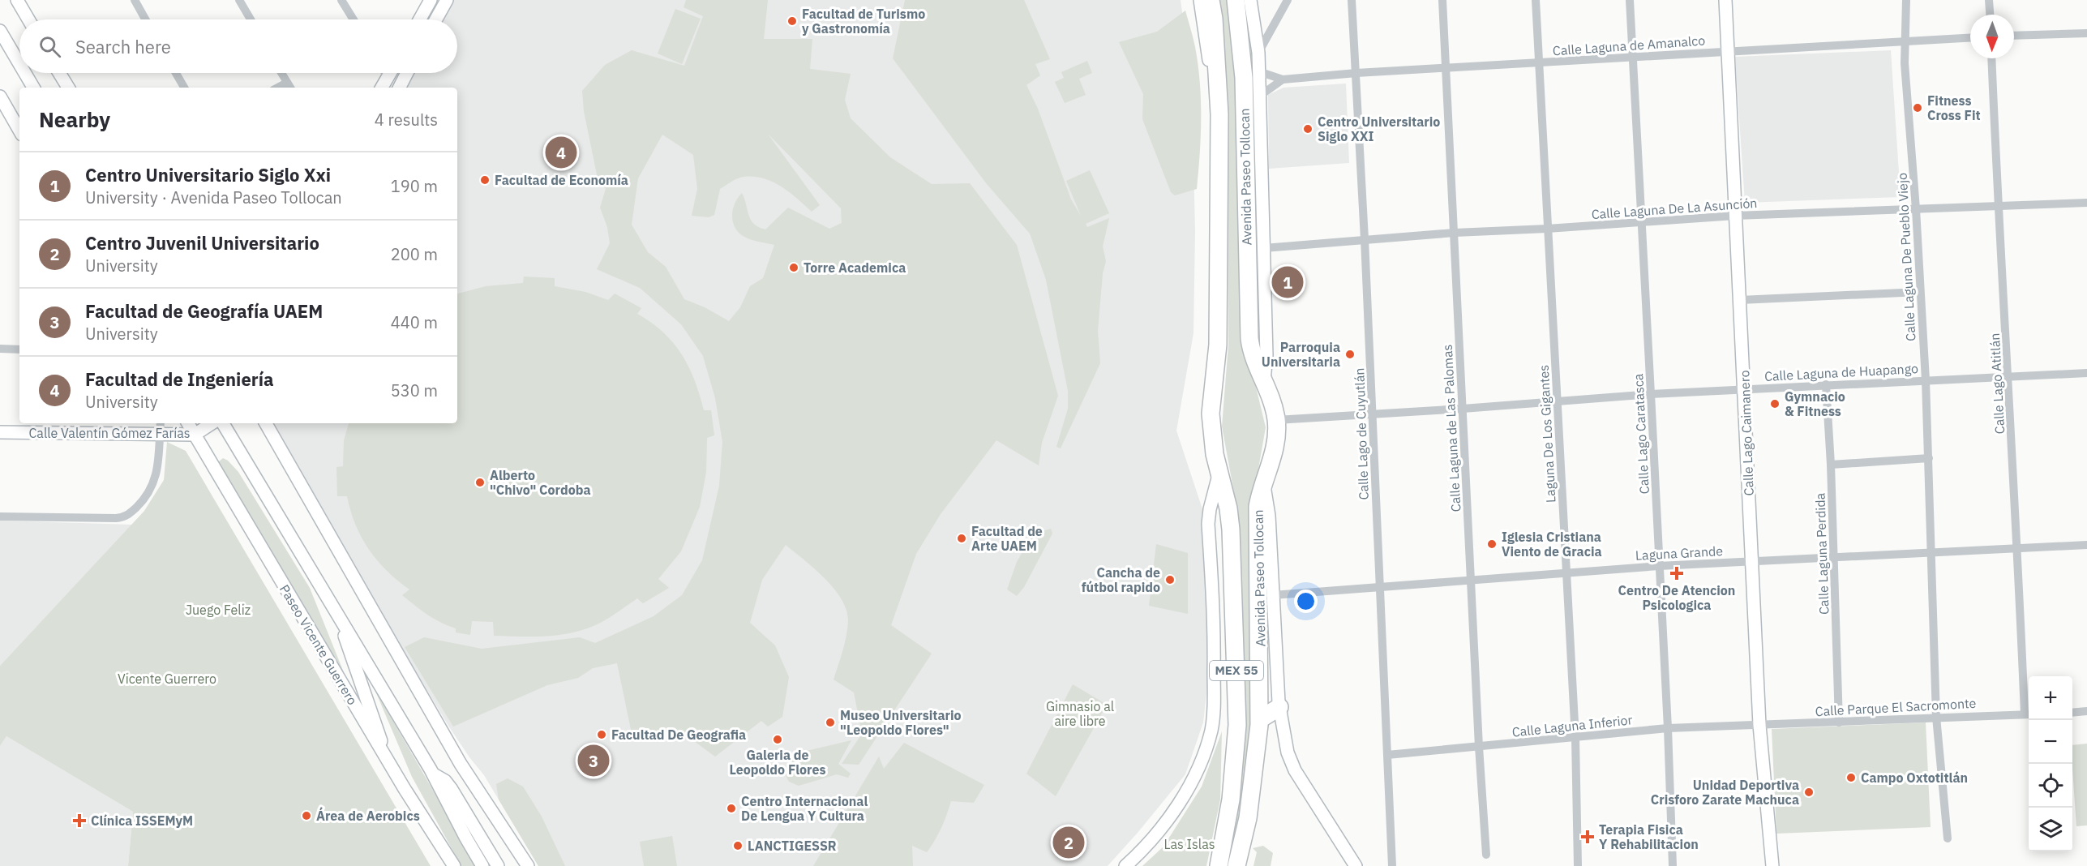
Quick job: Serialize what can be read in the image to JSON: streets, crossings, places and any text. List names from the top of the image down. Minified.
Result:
{"streets":{"highway":["Avenida Paseo Tollocan","MEX 55"],"main road":["Calle Valentín Gómez Farías","Calle Lago Caimanero","Paseo Vicente Guerrero"],"street":["Calle Laguna de Amanalco","Calle Laguna De La Asunción","Calle Laguna De Pueblo Viejo","Calle Laguna de Huapango","Calle Lago Atitlán","Calle Laguna de Las Palomas","Calle Lago de Cuyutlán","Laguna De Los Gigantes","Calle Lago Caratasca","Laguna Grande","Calle Laguna Perdida","Calle Parque El Sacromonte","Calle Laguna Inferior"]},"crossings":[["Calle Laguna de Amanalco","Avenida Paseo Tollocan"],["Calle Laguna de Amanalco","Calle Laguna De Pueblo Viejo"],["Calle Laguna de Amanalco","Calle Laguna de Las Palomas"],["Calle Laguna de Amanalco","Calle Lago Caimanero"],["Calle Laguna de Amanalco","Calle Lago de Cuyutlán"],["Calle Laguna de Amanalco","Laguna De Los Gigantes"],["Calle Laguna de Amanalco","Calle Lago Caratasca"],["Avenida Paseo Tollocan","Calle Laguna De La Asunción"],["Avenida Paseo Tollocan","Calle Laguna de Huapango"],["Calle Laguna De La Asunción","Calle Laguna De Pueblo Viejo"],["Calle Laguna De La Asunción","Calle Lago Atitlán"],["Calle Laguna De La Asunción","Calle Laguna de Las Palomas"],["Calle Laguna De La Asunción","Calle Lago Caimanero"],["Calle Laguna De La Asunción","Calle Lago de Cuyutlán"],["Calle Laguna De La Asunción","Laguna De Los Gigantes"],["Calle Laguna De La Asunción","Calle Lago Caratasca"],["Calle Laguna De Pueblo Viejo","Calle Laguna de Huapango"],["Calle Laguna De Pueblo Viejo","Laguna Grande"],["Calle Laguna De Pueblo Viejo","Calle Parque El Sacromonte"],["Calle Laguna de Huapango","Calle Lago Atitlán"],["Calle Laguna de Huapango","Calle Laguna de Las Palomas"],["Calle Laguna de Huapango","Calle Lago Caimanero"],["Calle Laguna de Huapango","Calle Lago de Cuyutlán"],["Calle Laguna de Huapango","Laguna De Los Gigantes"],["Calle Laguna de Huapango","Calle Lago Caratasca"],["Calle Laguna de Huapango","Calle Laguna Perdida"],["Calle Lago Atitlán","Laguna Grande"],["Calle Lago Atitlán","Calle Parque El Sacromonte"],["Calle Laguna de Las Palomas","Laguna Grande"],["Calle Laguna de Las Palomas","Calle Laguna Inferior"],["Calle Valentín Gómez Farías","Paseo Vicente Guerrero"],["Calle Lago Caimanero","Laguna Grande"],["Calle Lago Caimanero","Calle Parque El Sacromonte"],["Calle Lago Caimanero","Calle Laguna Inferior"],["Calle Lago de Cuyutlán","Laguna Grande"],["Calle Lago de Cuyutlán","Calle Laguna Inferior"],["Laguna De Los Gigantes","Laguna Grande"],["Laguna De Los Gigantes","Calle Laguna Inferior"],["Calle Lago Caratasca","Laguna Grande"],["Calle Lago Caratasca","Calle Laguna Inferior"],["Laguna Grande","Calle Laguna Perdida"],["Calle Laguna Perdida","Calle Parque El Sacromonte"],["Calle Parque El Sacromonte","Calle Laguna Inferior"]],"parks":["Juego Feliz","Vicente Guerrero","Gimnasio al aire libre","Las Islas"],"places":{"other":["Facultad de Turismo y Gastronomía","Fitness Cross Fit","Centro Universitario Siglo XXI","Facultad de Economía","Torre Academica","Parroquia Universitaria","Gymnacio & Fitness","Alberto \"Chivo\" Cordoba","Facultad de Arte UAEM","Iglesia Cristiana Viento de Gracia","Cancha de fútbol rapido","Museo Universitario \"Leopoldo Flores\"","Facultad De Geografia","Galeria de Leopoldo Flores","Campo Oxtotitlán","Unidad Deportiva Crisforo Zarate Machuca","Centro Internacional De Lengua Y Cultura","Área de Aerobics","LANCTIGESSR"],"health":["Centro De Atencion Psicologica","Clínica ISSEMyM","Terapia Fisica Y Rehabilitacion"]},"north":"bottom","page":{"search":"Search here","heading":["Nearby","4 results"],"pins":["4","1","3","2"],"list":[{"mark":"1","name":"Centro Universitario Siglo Xxi","note":"University · Avenida Paseo Tollocan","value":"190 m"},{"mark":"2","name":"Centro Juvenil Universitario","note":"University","value":"200 m"},{"mark":"3","name":"Facultad de Geografía UAEM","note":"University","value":"440 m"},{"mark":"4","name":"Facultad de Ingeniería","note":"University","value":"530 m"}],"map_buttons":["+","−"]}}
